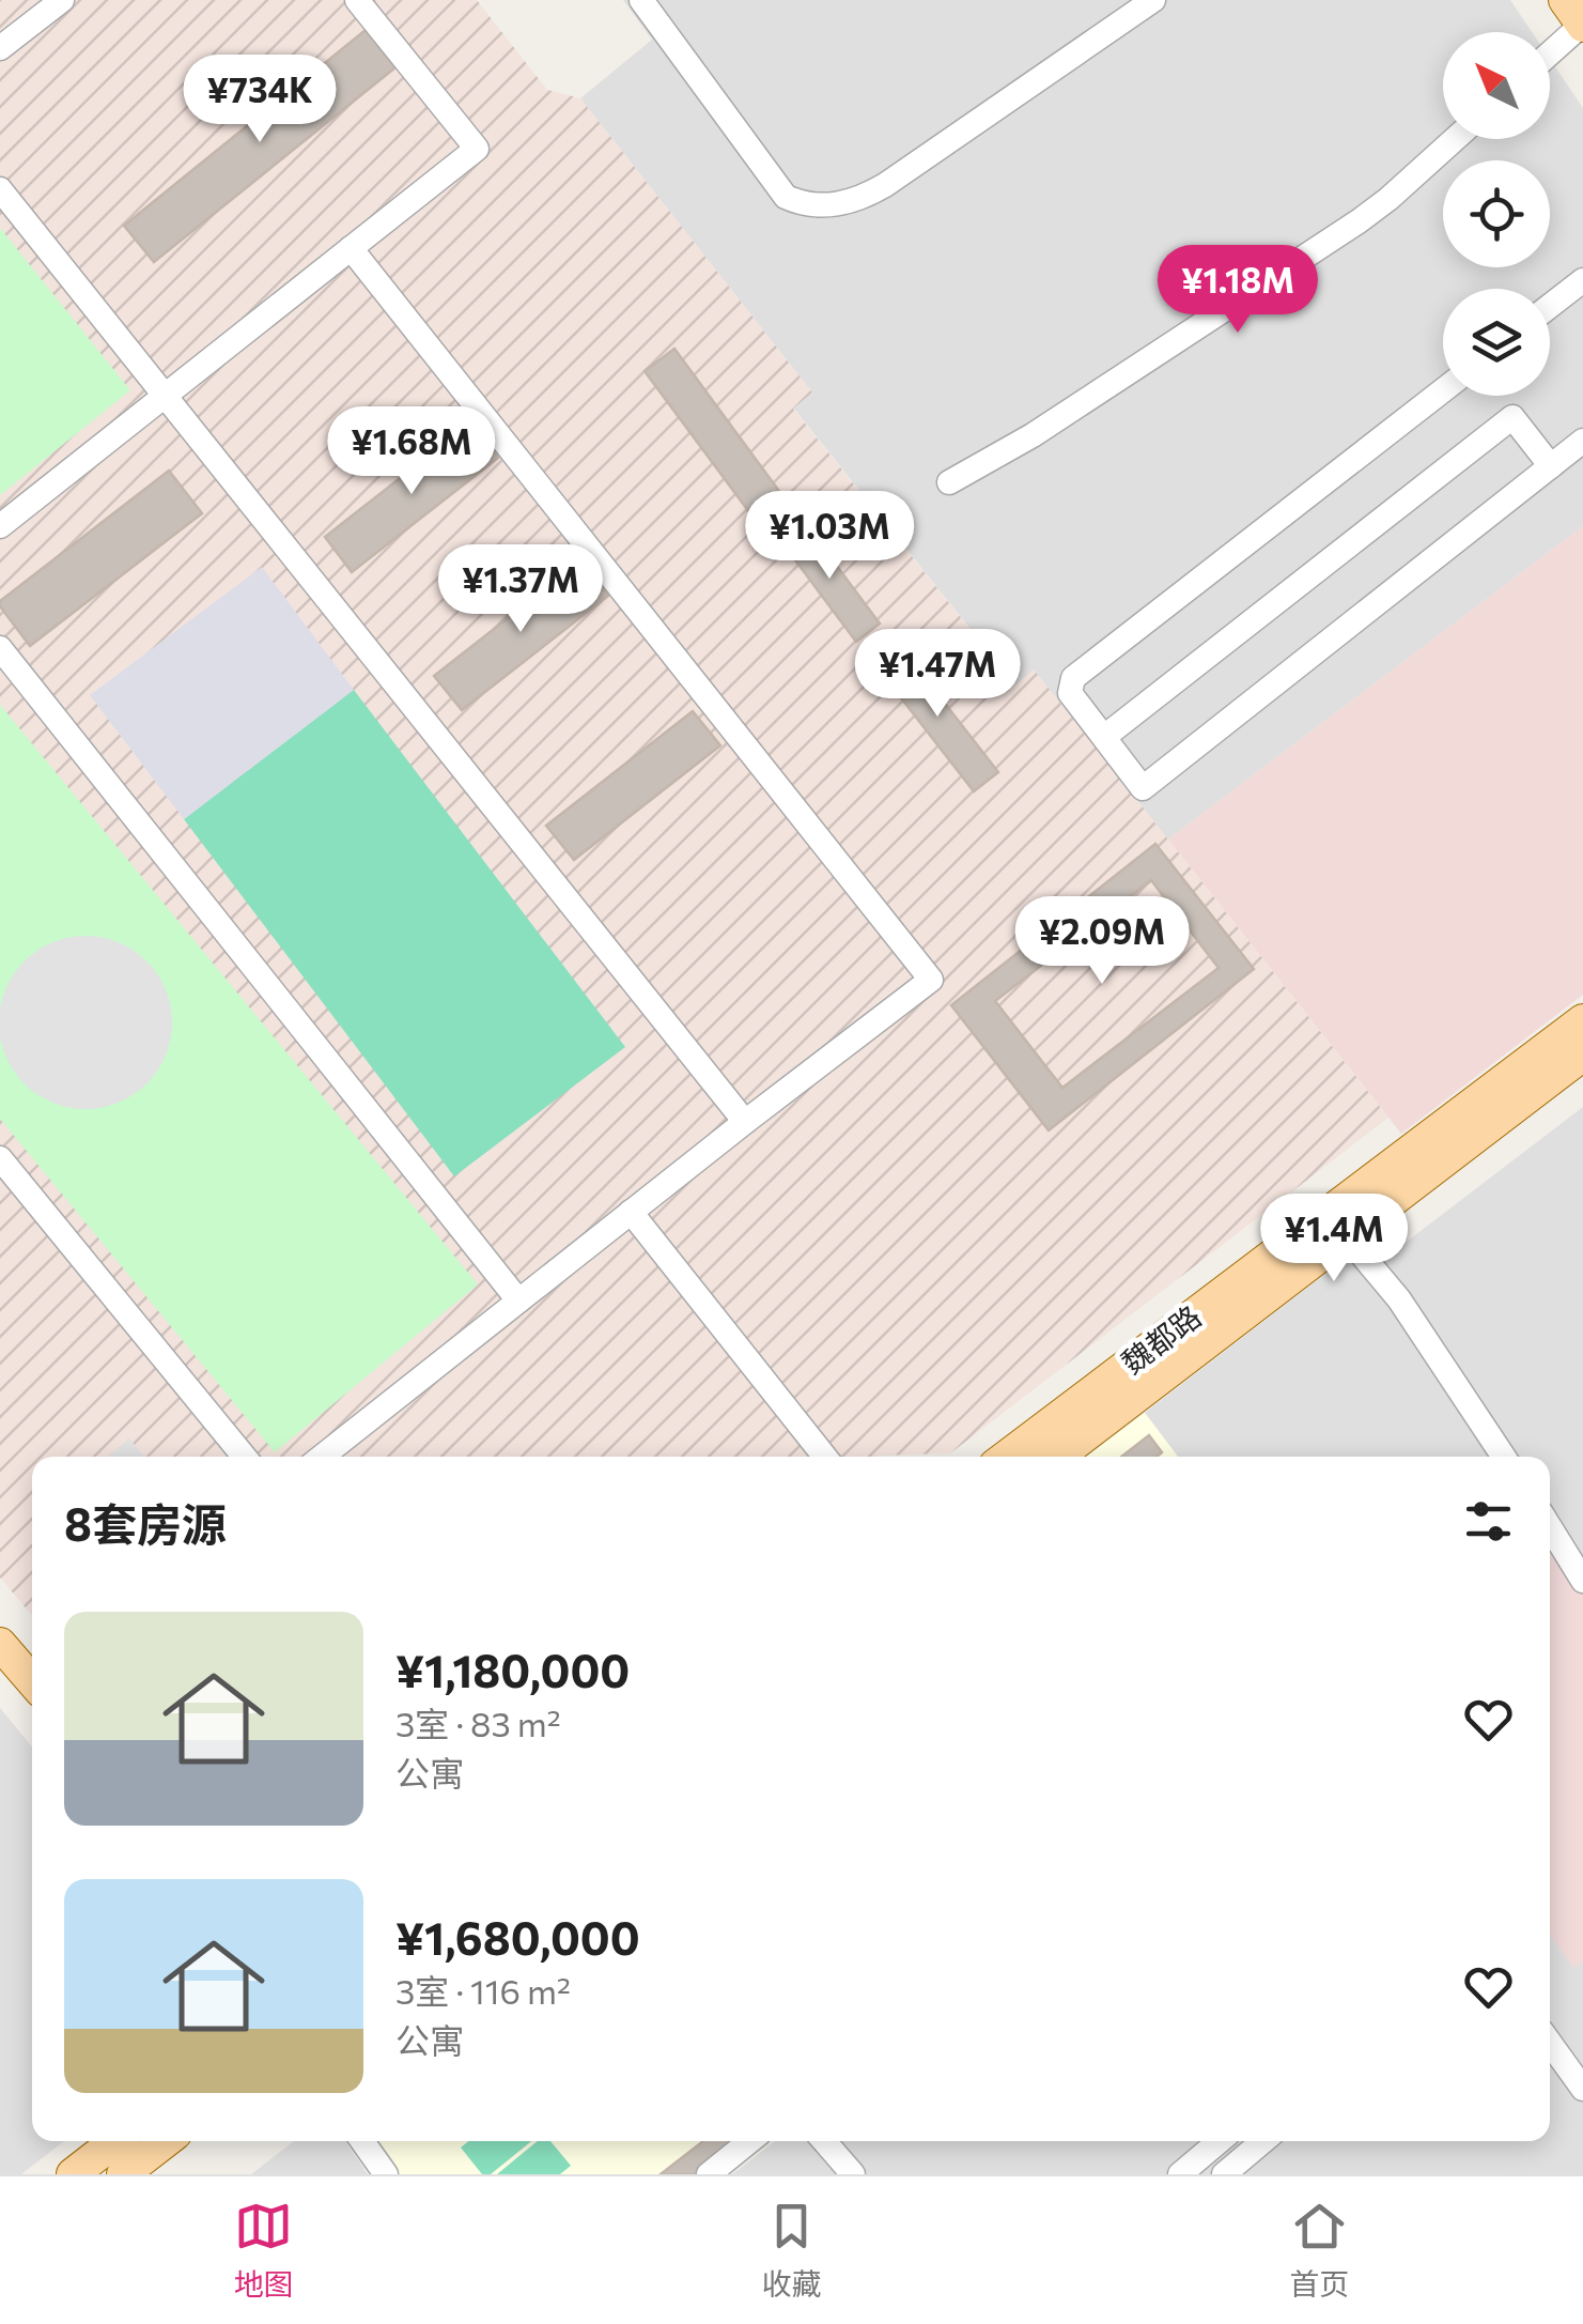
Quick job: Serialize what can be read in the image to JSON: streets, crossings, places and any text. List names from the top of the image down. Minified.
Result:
{"streets":{"main road":["魏都路"]},"north":"top left","page":{"price":["¥734K","¥1.18M","¥1.68M","¥1.03M","¥1.37M","¥1.47M","¥2.09M","¥1.4M"],"heading":"8套房源","list":[{"name":"¥1,180,000","note":"3室 · 83 m² · 公寓"},{"name":"¥1,680,000","note":"3室 · 116 m² · 公寓"}],"tabs":["地图","收藏","首页"]}}
